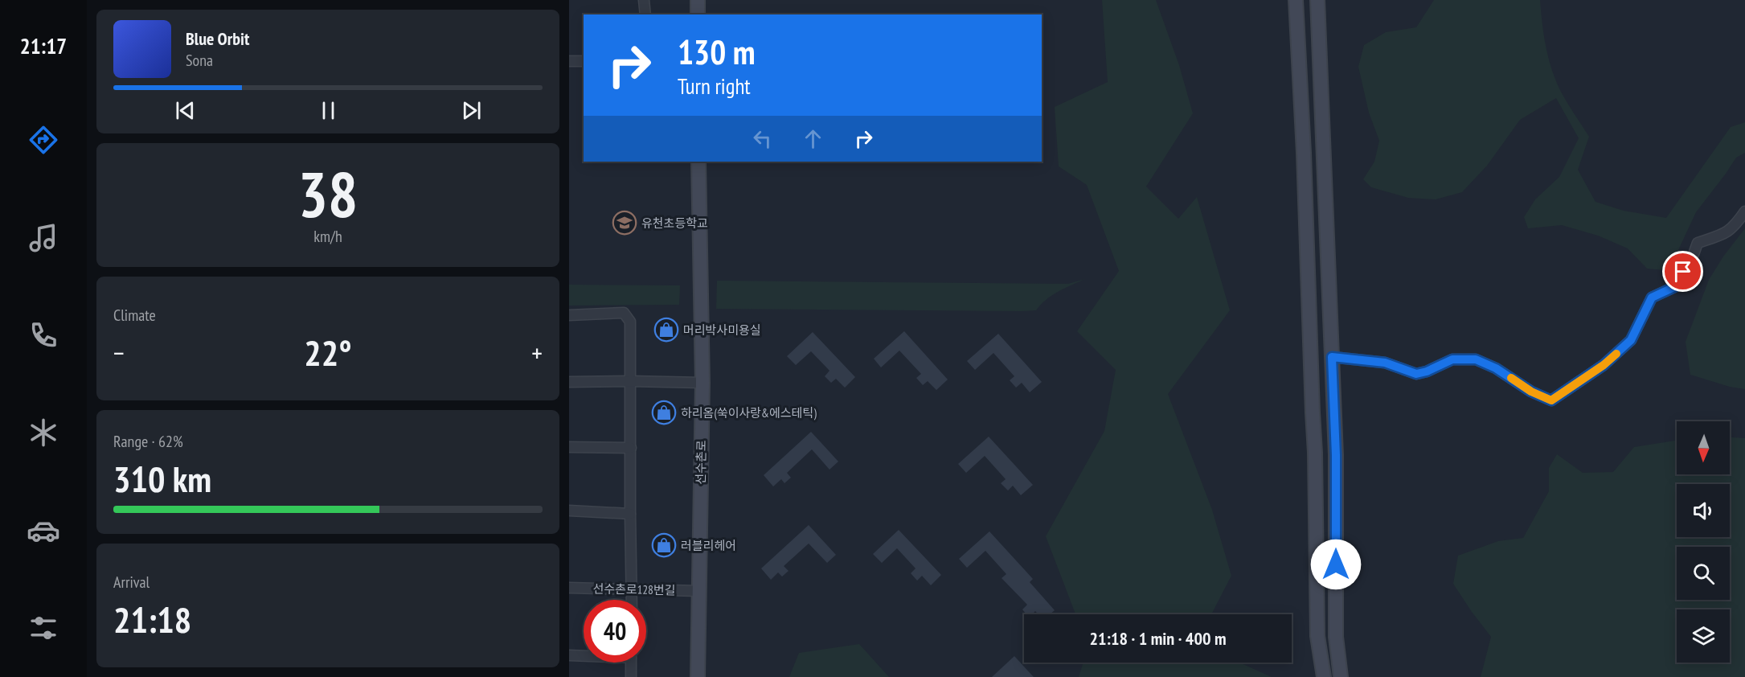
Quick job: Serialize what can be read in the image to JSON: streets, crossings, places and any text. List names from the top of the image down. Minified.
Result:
{"streets":{"street":["선수촌로","선수촌로128번길"]},"crossings":[["선수촌로","선수촌로128번길"]],"places":{"school or university":["유천초등학교"],"shop":["머리박사미용실","하리옴(쑥이사랑&에스테틱)","러블리헤어"]},"north":"bottom","page":{"tabs":"21:17","turn":["130 m","Turn right"],"song":["Blue Orbit","Sona"],"tile":[["38","km/h"],"Climate",["Range · 62%","310 km"],["Arrival","21:18"]],"heat":["−","22°","+"],"limit":"40","trip":"21:18 · 1 min · 400 m"}}
